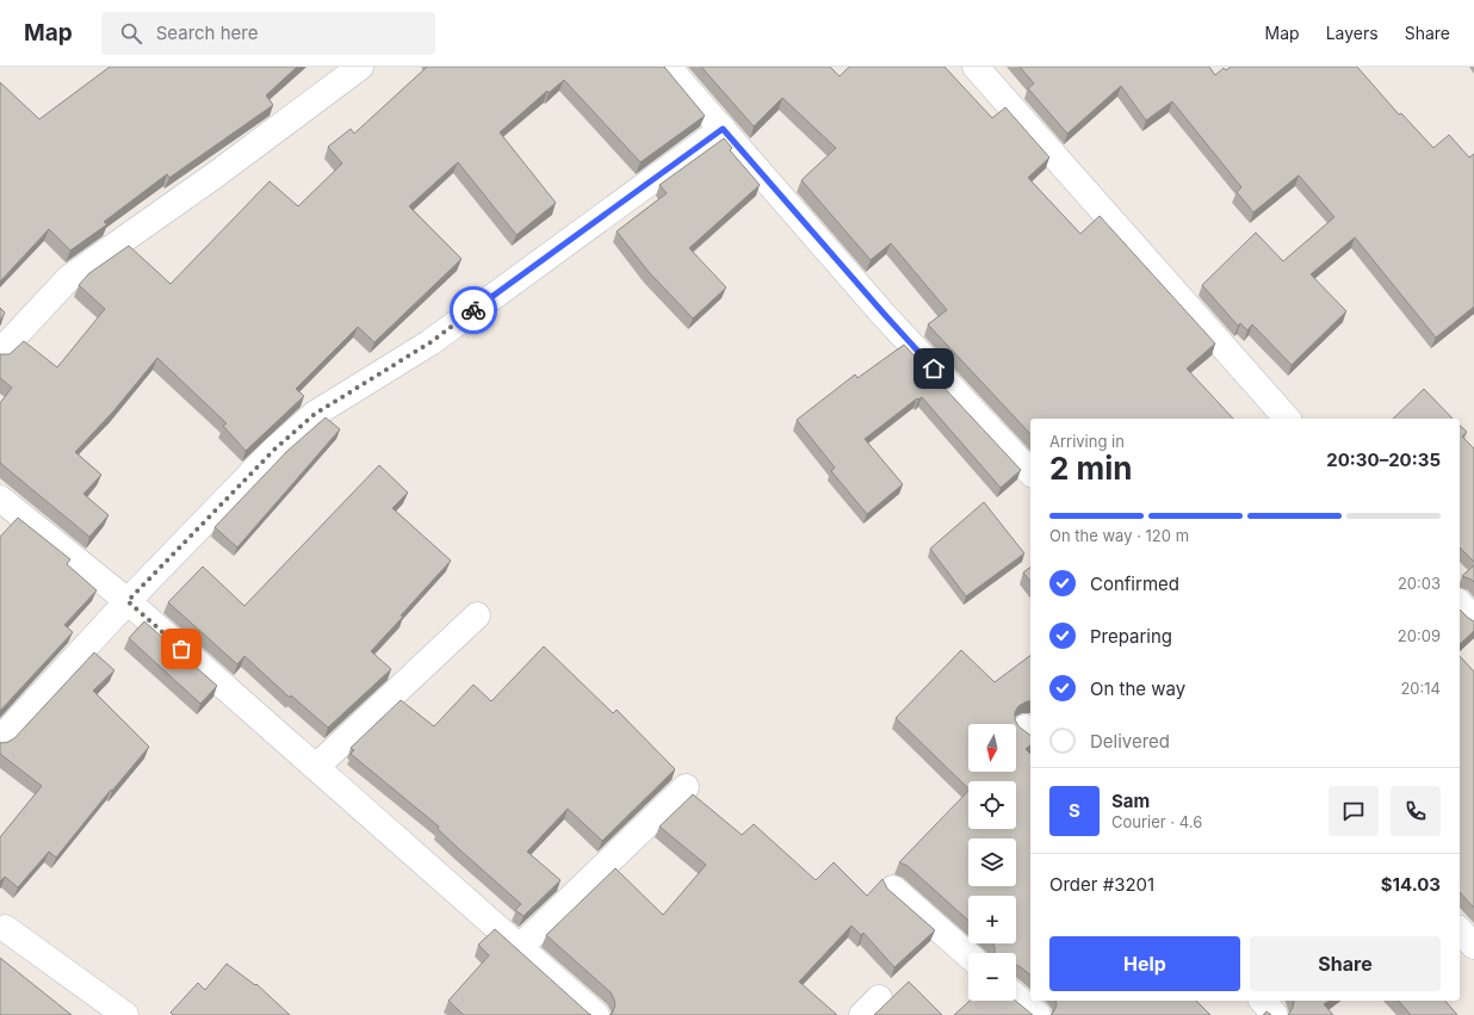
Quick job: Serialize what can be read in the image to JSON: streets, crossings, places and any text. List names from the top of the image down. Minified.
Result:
{"north":"bottom","page":{"header":"Map","search":"Search here","nav":["Map","Layers","Share"],"heading":["2 min","Arriving in","20:30–20:35"],"panel":["Sam","Courier · 4.6","Order #3201","$14.03"],"bar":"On the way · 120 m","list":[["Confirmed","20:03"],["Preparing","20:09"],["On the way","20:14"],"Delivered"],"map_buttons":["+","−"],"round":"S","buttons":["Help","Share"]}}
